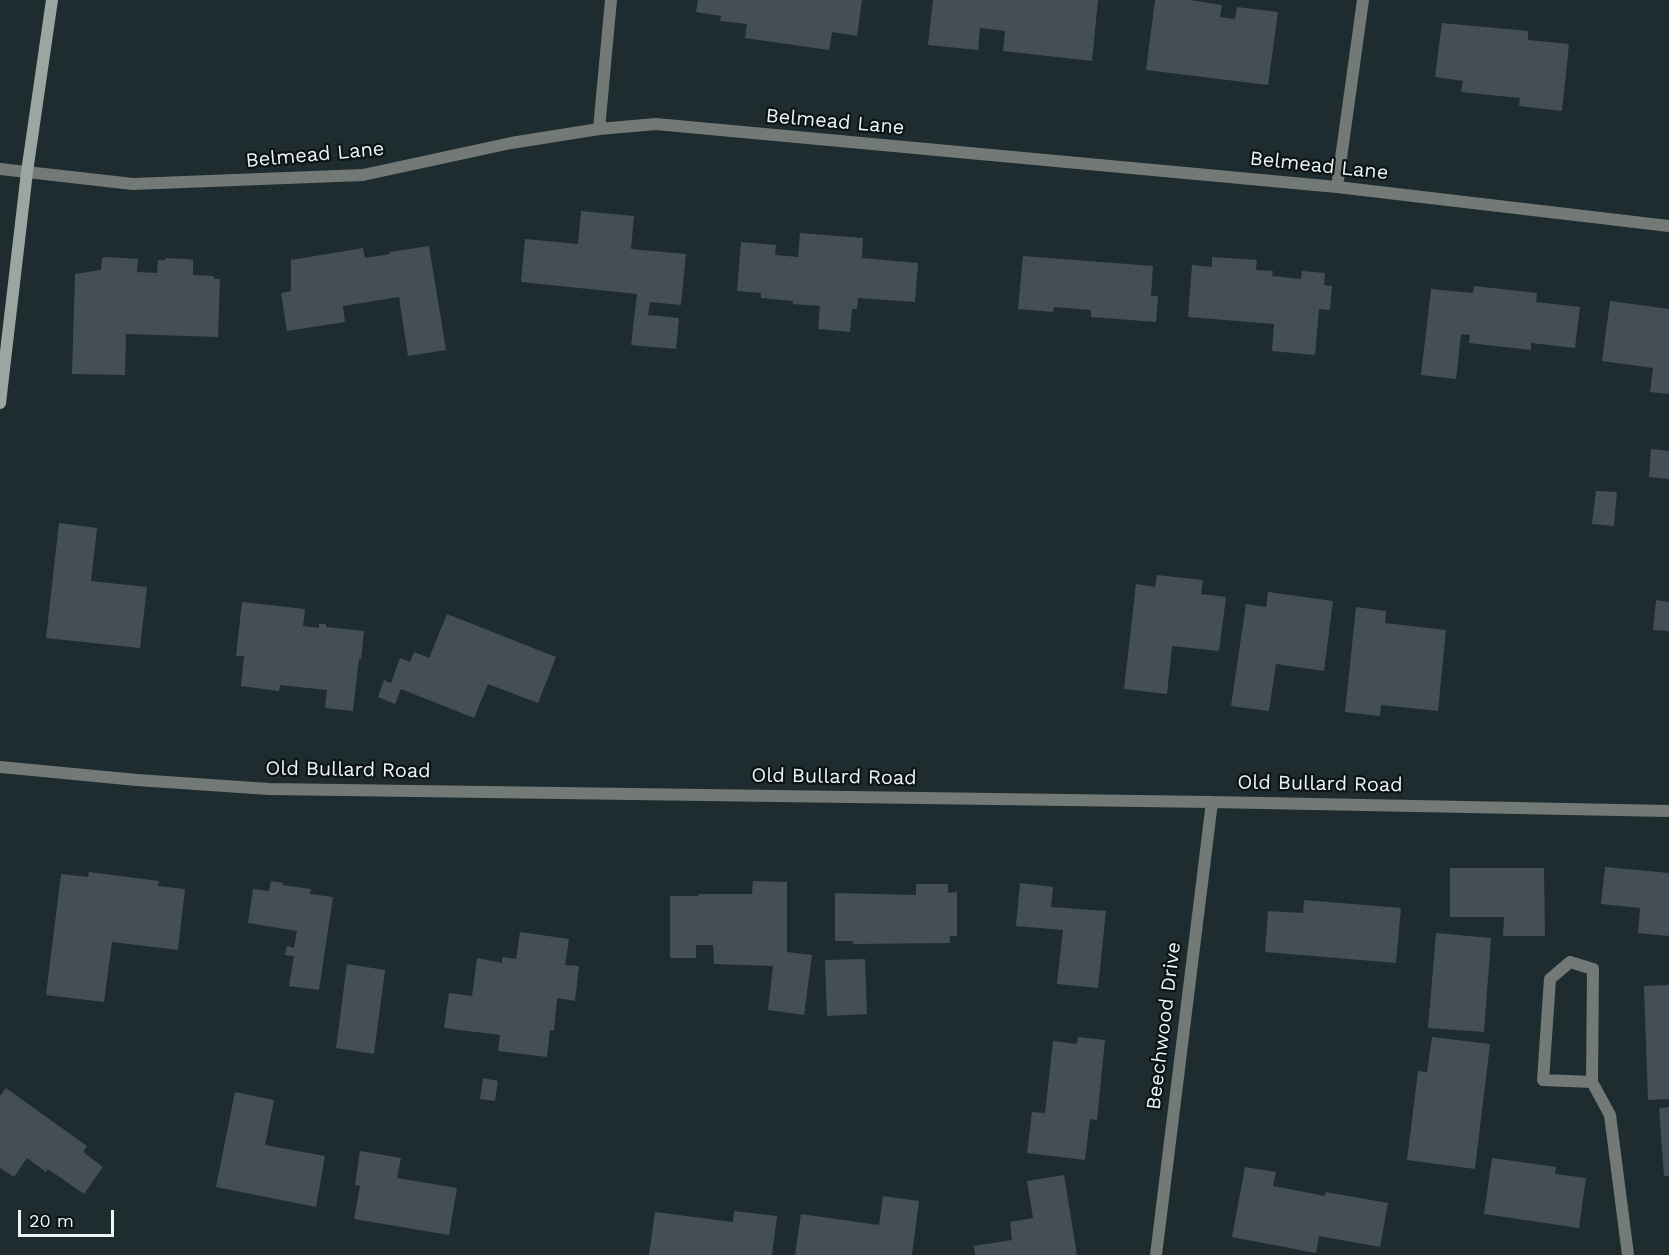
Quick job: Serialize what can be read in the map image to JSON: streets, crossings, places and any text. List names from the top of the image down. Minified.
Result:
{"streets":{"street":["Belmead Lane","Old Bullard Road","Beechwood Drive"]},"crossings":[["Old Bullard Road","Beechwood Drive"]],"scale_bar":"20 m"}
